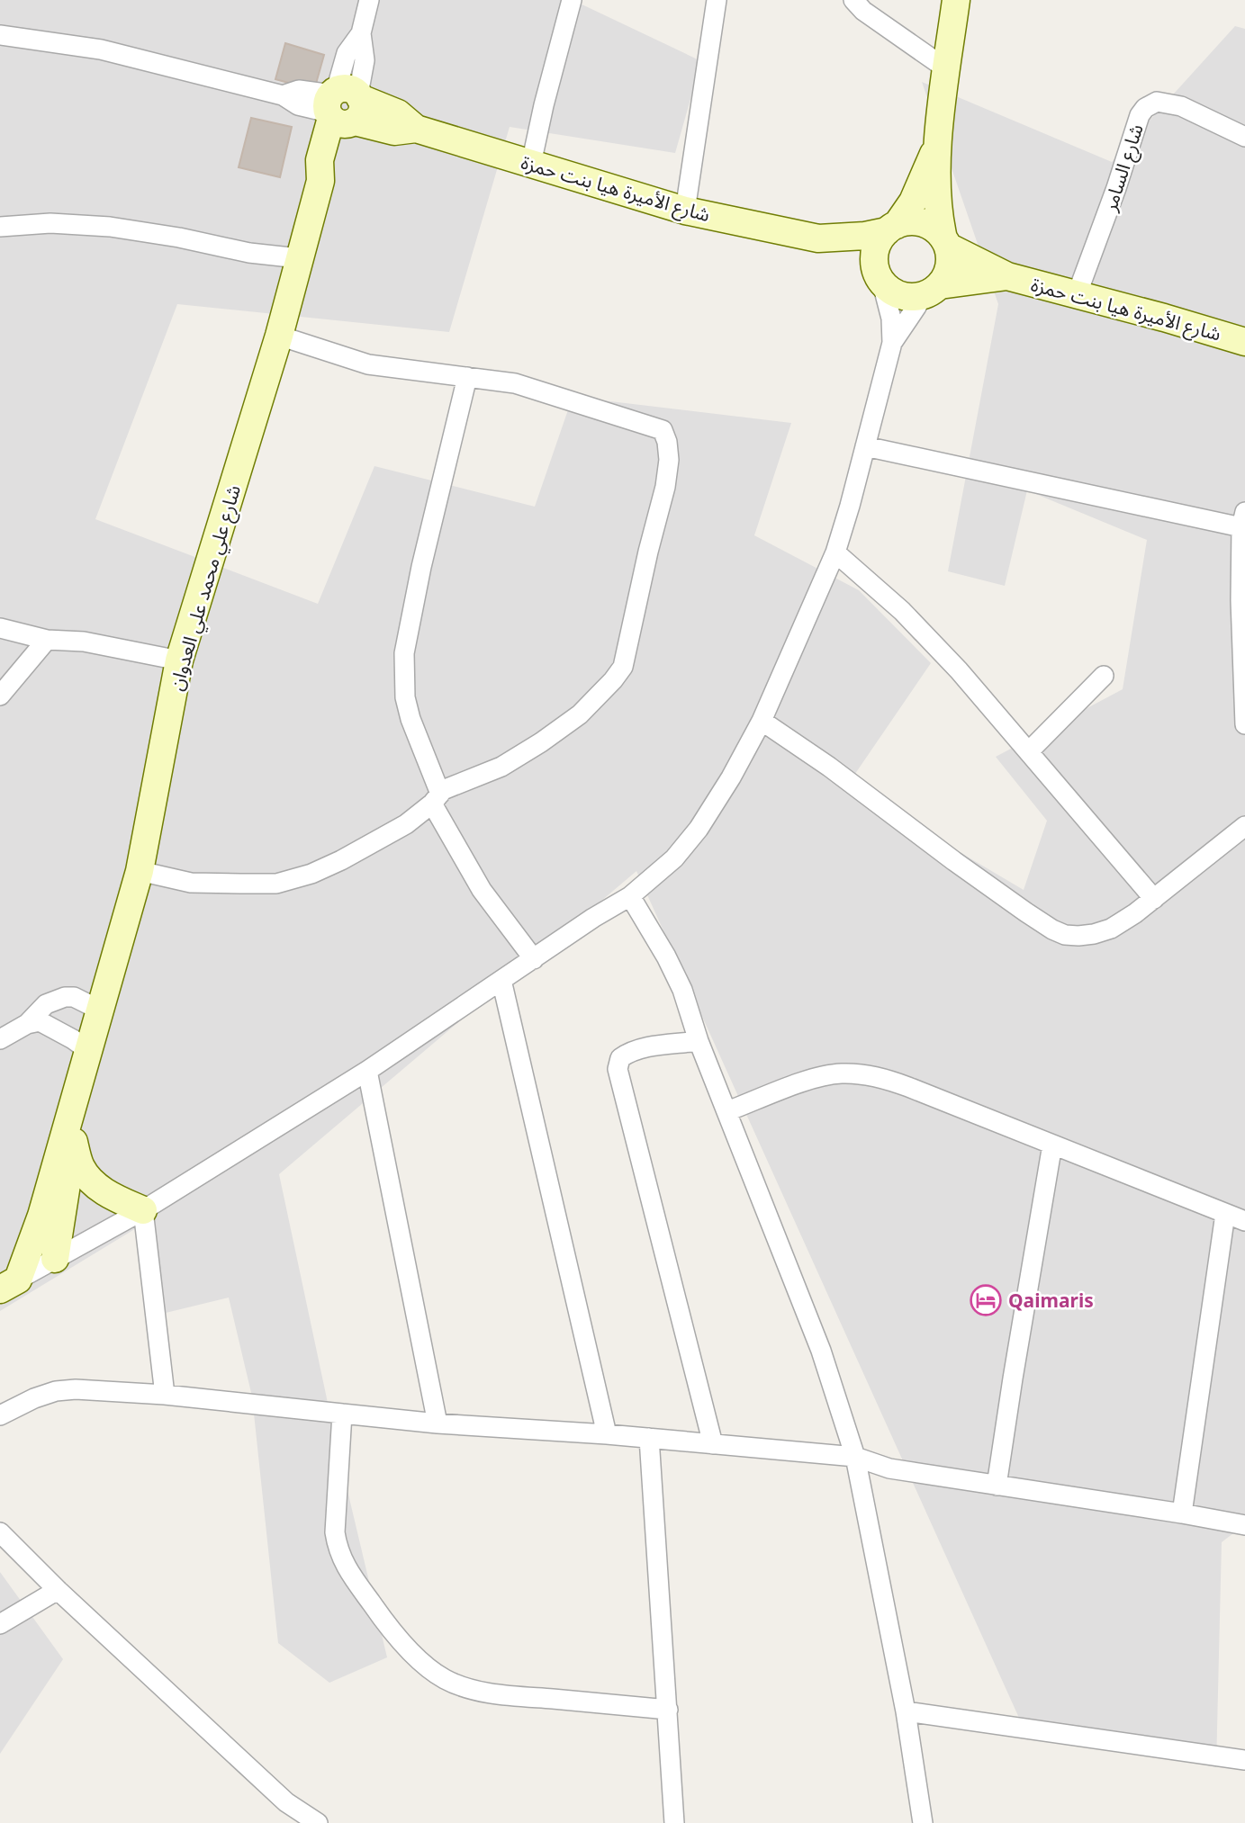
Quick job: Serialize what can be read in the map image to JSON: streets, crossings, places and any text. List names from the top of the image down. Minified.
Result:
{"streets":{"street":["شارع السامر","شارع الأميرة هيا بنت حمزة","شارع علي محمد علي العدوان"]},"crossings":[["شارع السامر","شارع الأميرة هيا بنت حمزة"],["شارع الأميرة هيا بنت حمزة","شارع علي محمد علي العدوان"]],"places":{"hotel":["Qaimaris"]}}
